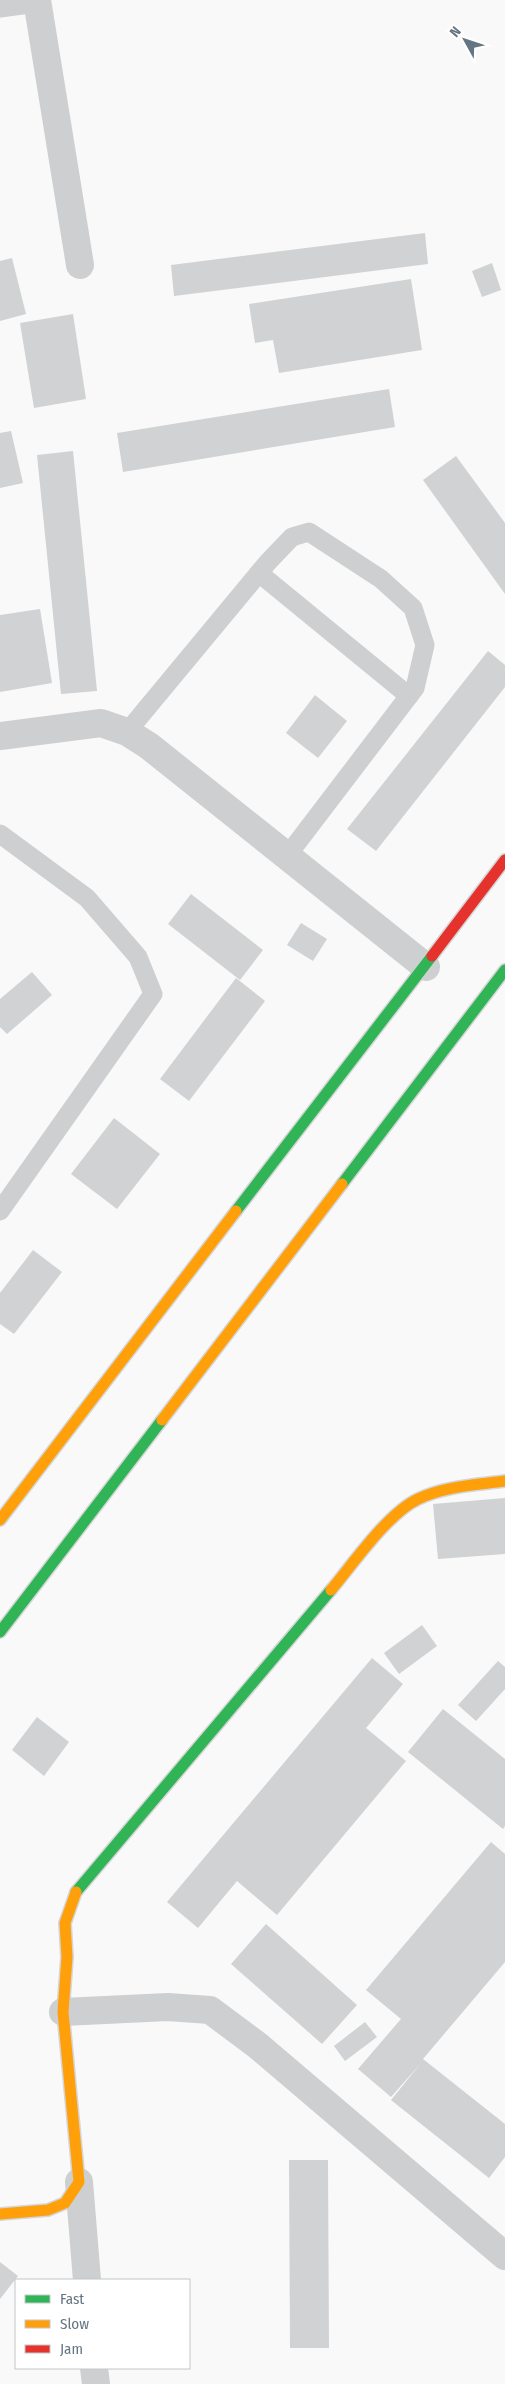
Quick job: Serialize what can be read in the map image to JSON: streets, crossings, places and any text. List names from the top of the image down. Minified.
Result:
{"legend":["Fast","Slow","Jam"],"north":"top left"}
